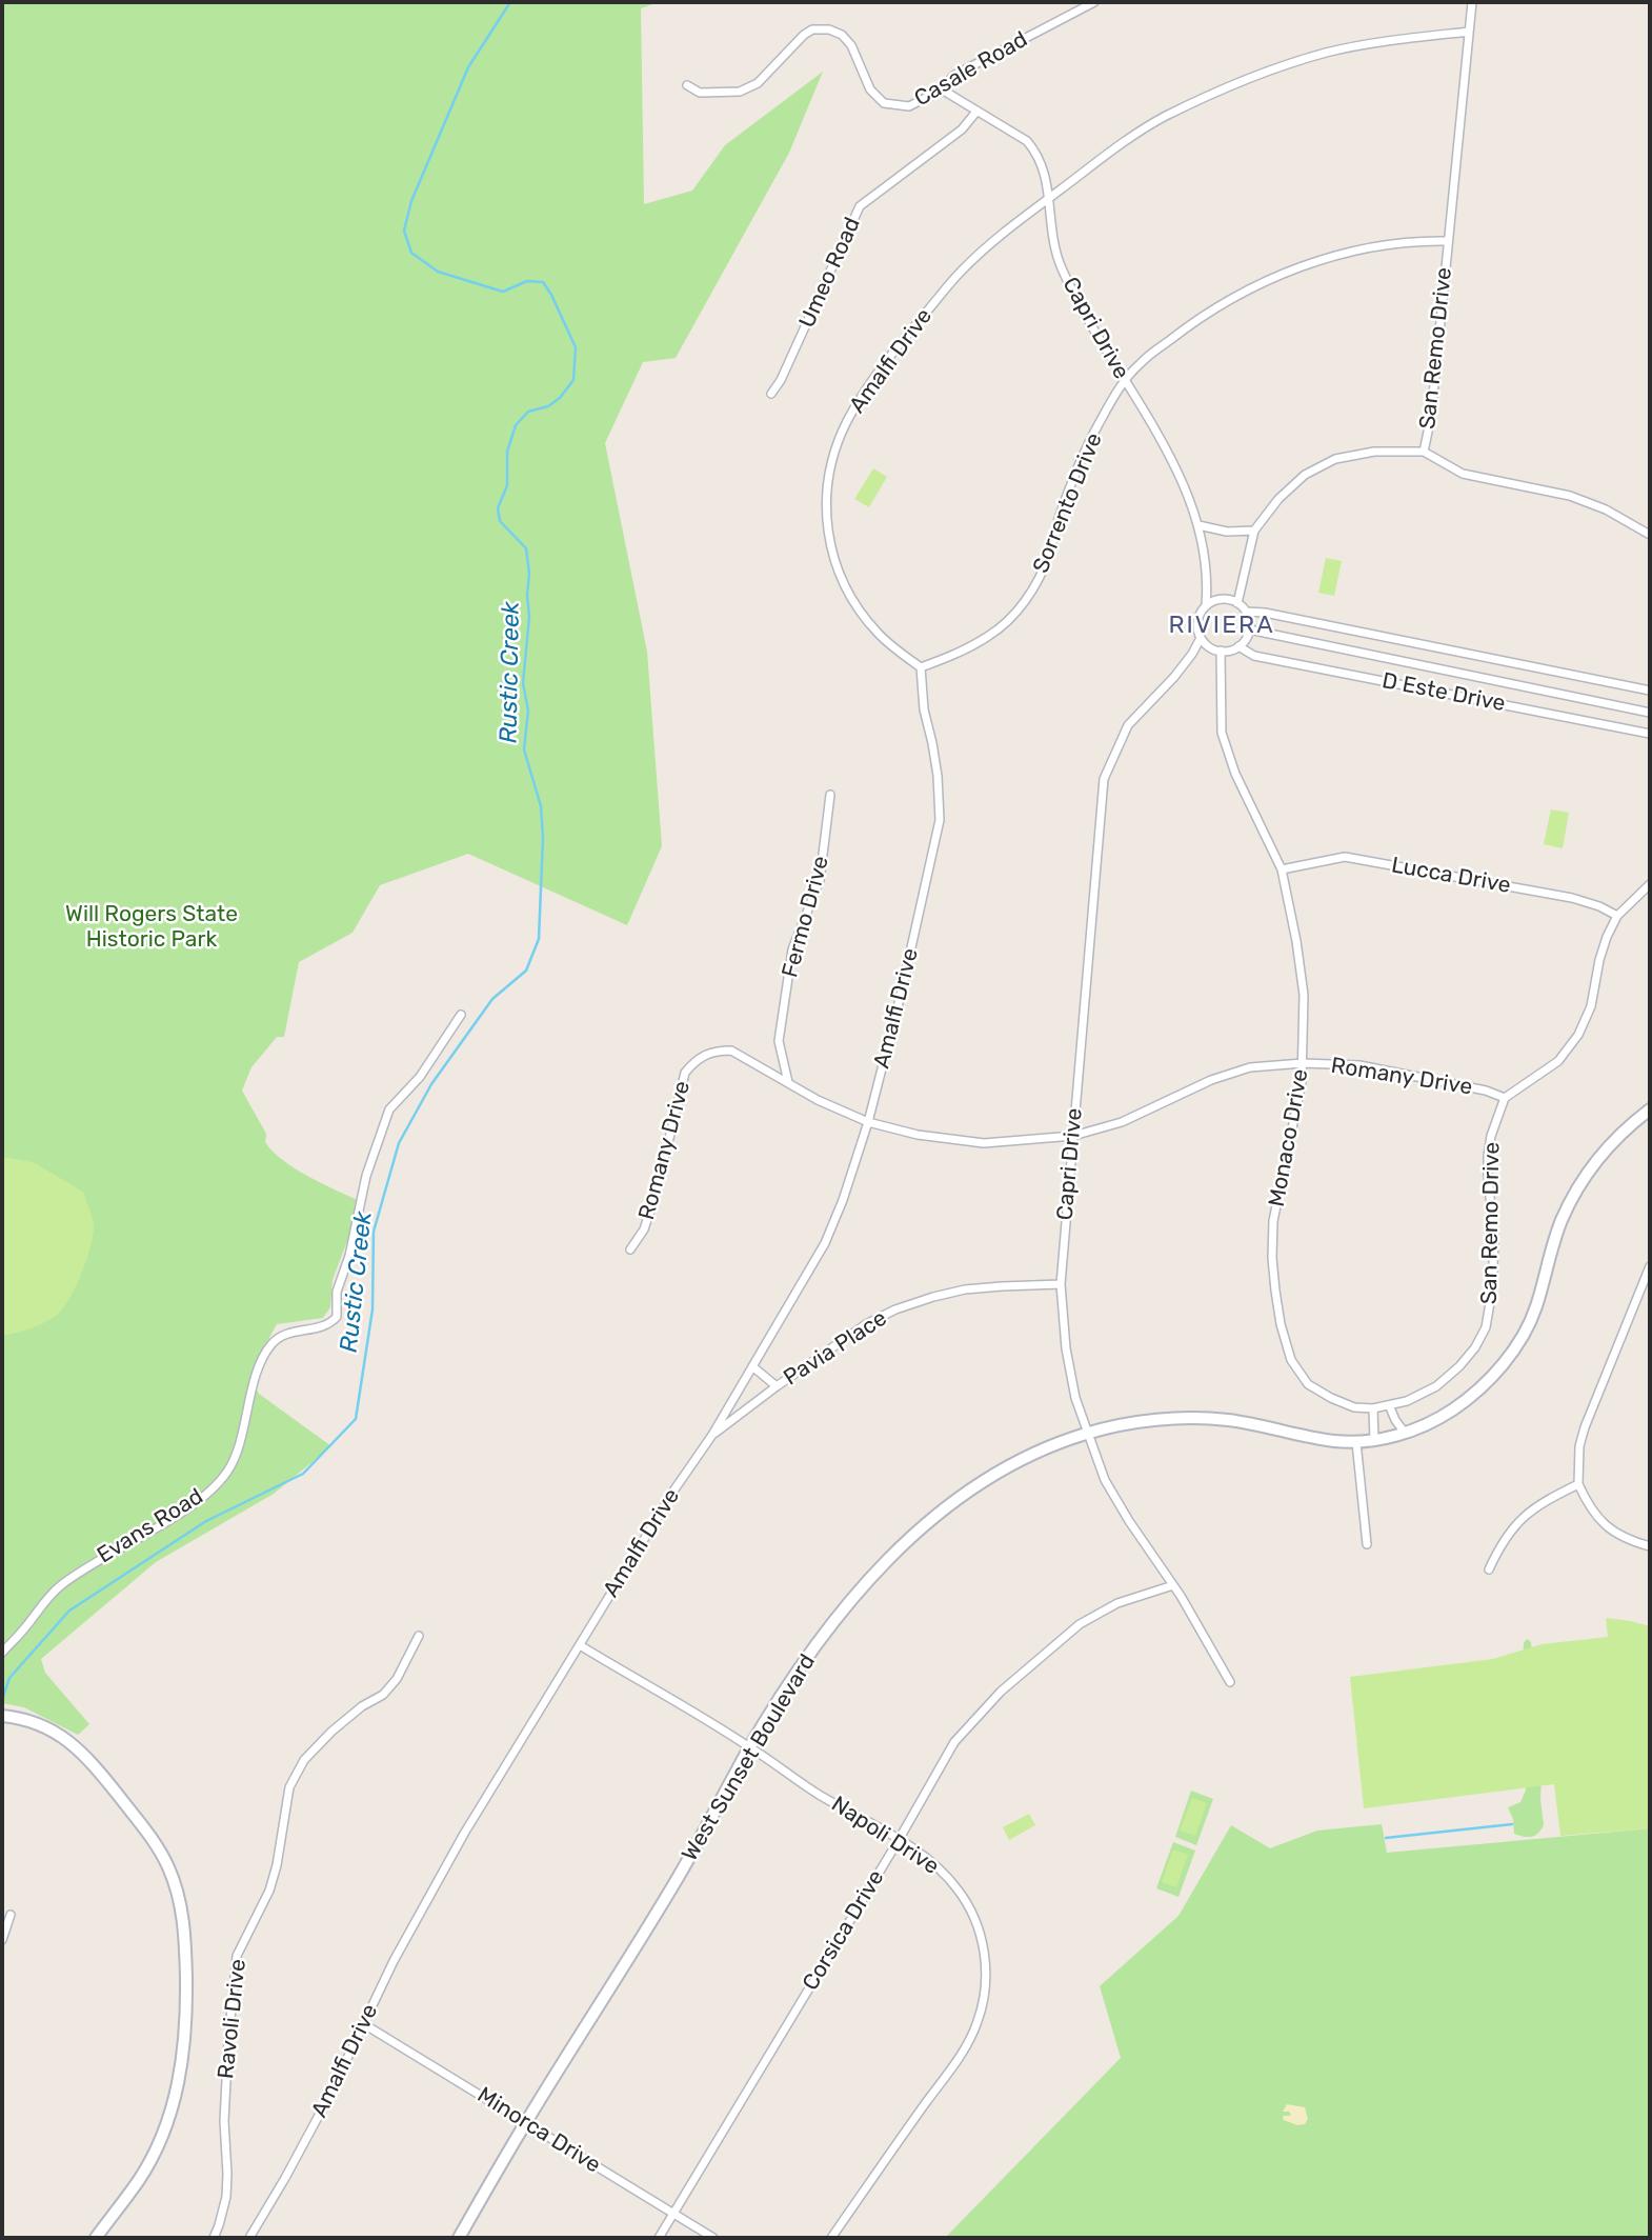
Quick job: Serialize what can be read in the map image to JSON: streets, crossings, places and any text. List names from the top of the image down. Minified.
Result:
{"streets":{"main road":["West Sunset Boulevard"],"street":["Casale Road","Umeo Road","Capri Drive","San Remo Drive","Amalfi Drive","Sorrento Drive","D Este Drive","Lucca Drive","Fermo Drive","Romany Drive","Monaco Drive","Pavia Place","Evans Road","Napoli Drive","Corsica Drive","Ravoli Drive","Minorca Drive"]},"crossings":[["Casale Road","Capri Drive"],["Umeo Road","Capri Drive"],["Capri Drive","Amalfi Drive"],["Capri Drive","Sorrento Drive"],["Capri Drive","D Este Drive"],["Capri Drive","Romany Drive"],["Capri Drive","Monaco Drive"],["Capri Drive","Pavia Place"],["Capri Drive","West Sunset Boulevard"],["Capri Drive","Corsica Drive"],["San Remo Drive","Amalfi Drive"],["San Remo Drive","Sorrento Drive"],["San Remo Drive","Romany Drive"],["San Remo Drive","Monaco Drive"],["Amalfi Drive","Sorrento Drive"],["Amalfi Drive","Romany Drive"],["Amalfi Drive","Pavia Place"],["Amalfi Drive","Napoli Drive"],["Amalfi Drive","Minorca Drive"],["D Este Drive","Monaco Drive"],["Lucca Drive","Monaco Drive"],["Fermo Drive","Romany Drive"],["Romany Drive","Monaco Drive"],["West Sunset Boulevard","Napoli Drive"],["West Sunset Boulevard","Minorca Drive"],["Napoli Drive","Corsica Drive"],["Corsica Drive","Minorca Drive"]],"districts":["RIVIERA"],"water":["Rustic Creek"],"parks":["Will Rogers State Historic Park"]}
